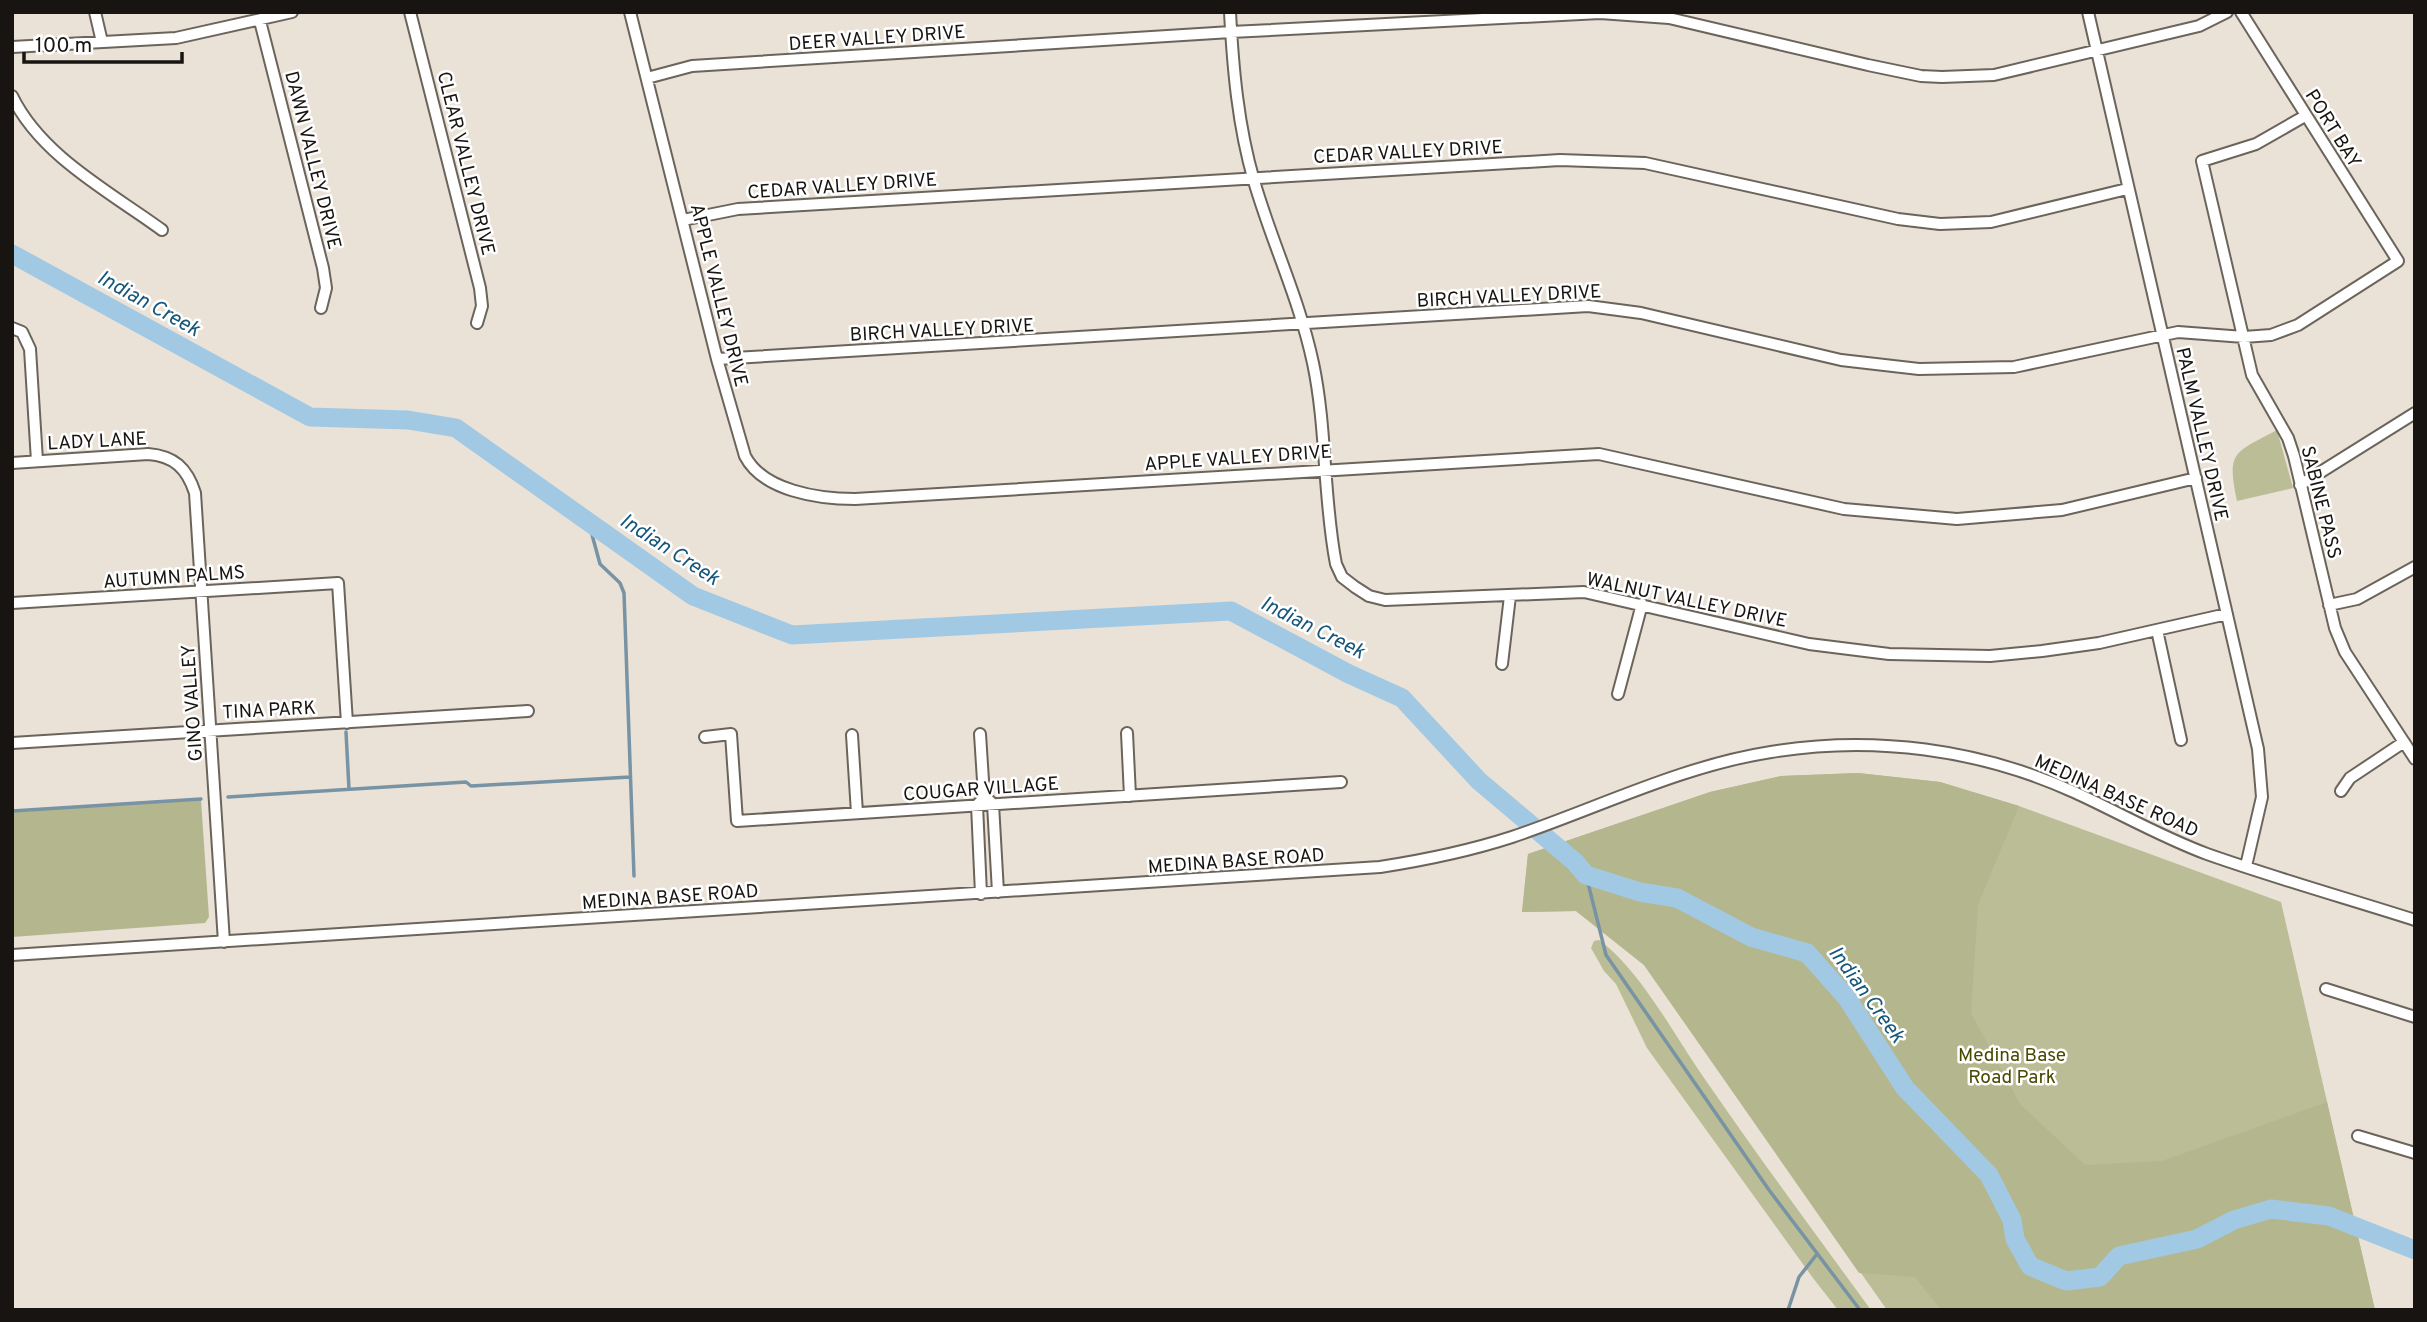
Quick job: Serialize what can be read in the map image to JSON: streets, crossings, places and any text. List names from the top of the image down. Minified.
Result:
{"streets":{"street":["DEER VALLEY DRIVE","PORT BAY","CEDAR VALLEY DRIVE","DAWN VALLEY DRIVE","CLEAR VALLEY DRIVE","APPLE VALLEY DRIVE","BIRCH VALLEY DRIVE","PALM VALLEY DRIVE","LADY LANE","SABINE PASS","AUTUMN PALMS","WALNUT VALLEY DRIVE","GINO VALLEY","TINA PARK","COUGAR VILLAGE","MEDINA BASE ROAD"]},"crossings":[["DEER VALLEY DRIVE","APPLE VALLEY DRIVE"],["DEER VALLEY DRIVE","PALM VALLEY DRIVE"],["DEER VALLEY DRIVE","WALNUT VALLEY DRIVE"],["PORT BAY","BIRCH VALLEY DRIVE"],["PORT BAY","SABINE PASS"],["CEDAR VALLEY DRIVE","APPLE VALLEY DRIVE"],["CEDAR VALLEY DRIVE","PALM VALLEY DRIVE"],["CEDAR VALLEY DRIVE","WALNUT VALLEY DRIVE"],["APPLE VALLEY DRIVE","BIRCH VALLEY DRIVE"],["APPLE VALLEY DRIVE","PALM VALLEY DRIVE"],["APPLE VALLEY DRIVE","WALNUT VALLEY DRIVE"],["BIRCH VALLEY DRIVE","PALM VALLEY DRIVE"],["BIRCH VALLEY DRIVE","SABINE PASS"],["BIRCH VALLEY DRIVE","WALNUT VALLEY DRIVE"],["PALM VALLEY DRIVE","WALNUT VALLEY DRIVE"],["PALM VALLEY DRIVE","MEDINA BASE ROAD"],["LADY LANE","GINO VALLEY"],["AUTUMN PALMS","GINO VALLEY"],["AUTUMN PALMS","TINA PARK"],["GINO VALLEY","TINA PARK"],["GINO VALLEY","MEDINA BASE ROAD"]],"water":["Indian Creek"],"parks":["Medina Base Road Park"],"scale_bar":"100 m"}
